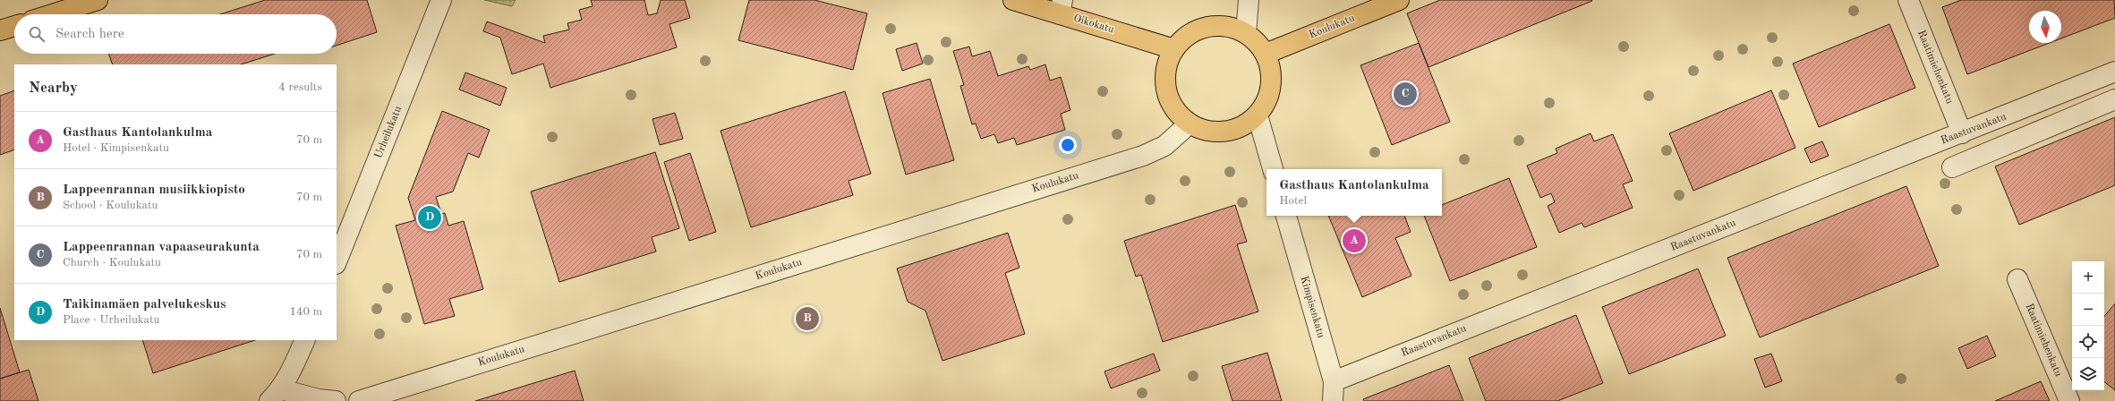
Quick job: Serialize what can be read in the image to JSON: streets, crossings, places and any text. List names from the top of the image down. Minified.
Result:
{"streets":{"main road":["Oikokatu","Koulukatu"],"street":["Raatimiehenkatu","Raastuvankatu","Urheilukatu","Kimpisenkatu"]},"crossings":[["Oikokatu","Koulukatu"],["Raatimiehenkatu","Raastuvankatu"],["Raastuvankatu","Kimpisenkatu"]],"north":"bottom","page":{"search":"Search here","heading":["Nearby","4 results"],"pins":["C","D","A","B"],"list":[{"mark":"A","name":"Gasthaus Kantolankulma","note":"Hotel · Kimpisenkatu","value":"70 m"},{"mark":"B","name":"Lappeenrannan musiikkiopisto","note":"School · Koulukatu","value":"70 m"},{"mark":"C","name":"Lappeenrannan vapaaseurakunta","note":"Church · Koulukatu","value":"70 m"},{"mark":"D","name":"Taikinamäen palvelukeskus","note":"Place · Urheilukatu","value":"140 m"}],"popup":["Gasthaus Kantolankulma","Hotel"],"map_buttons":["+","−"]}}
